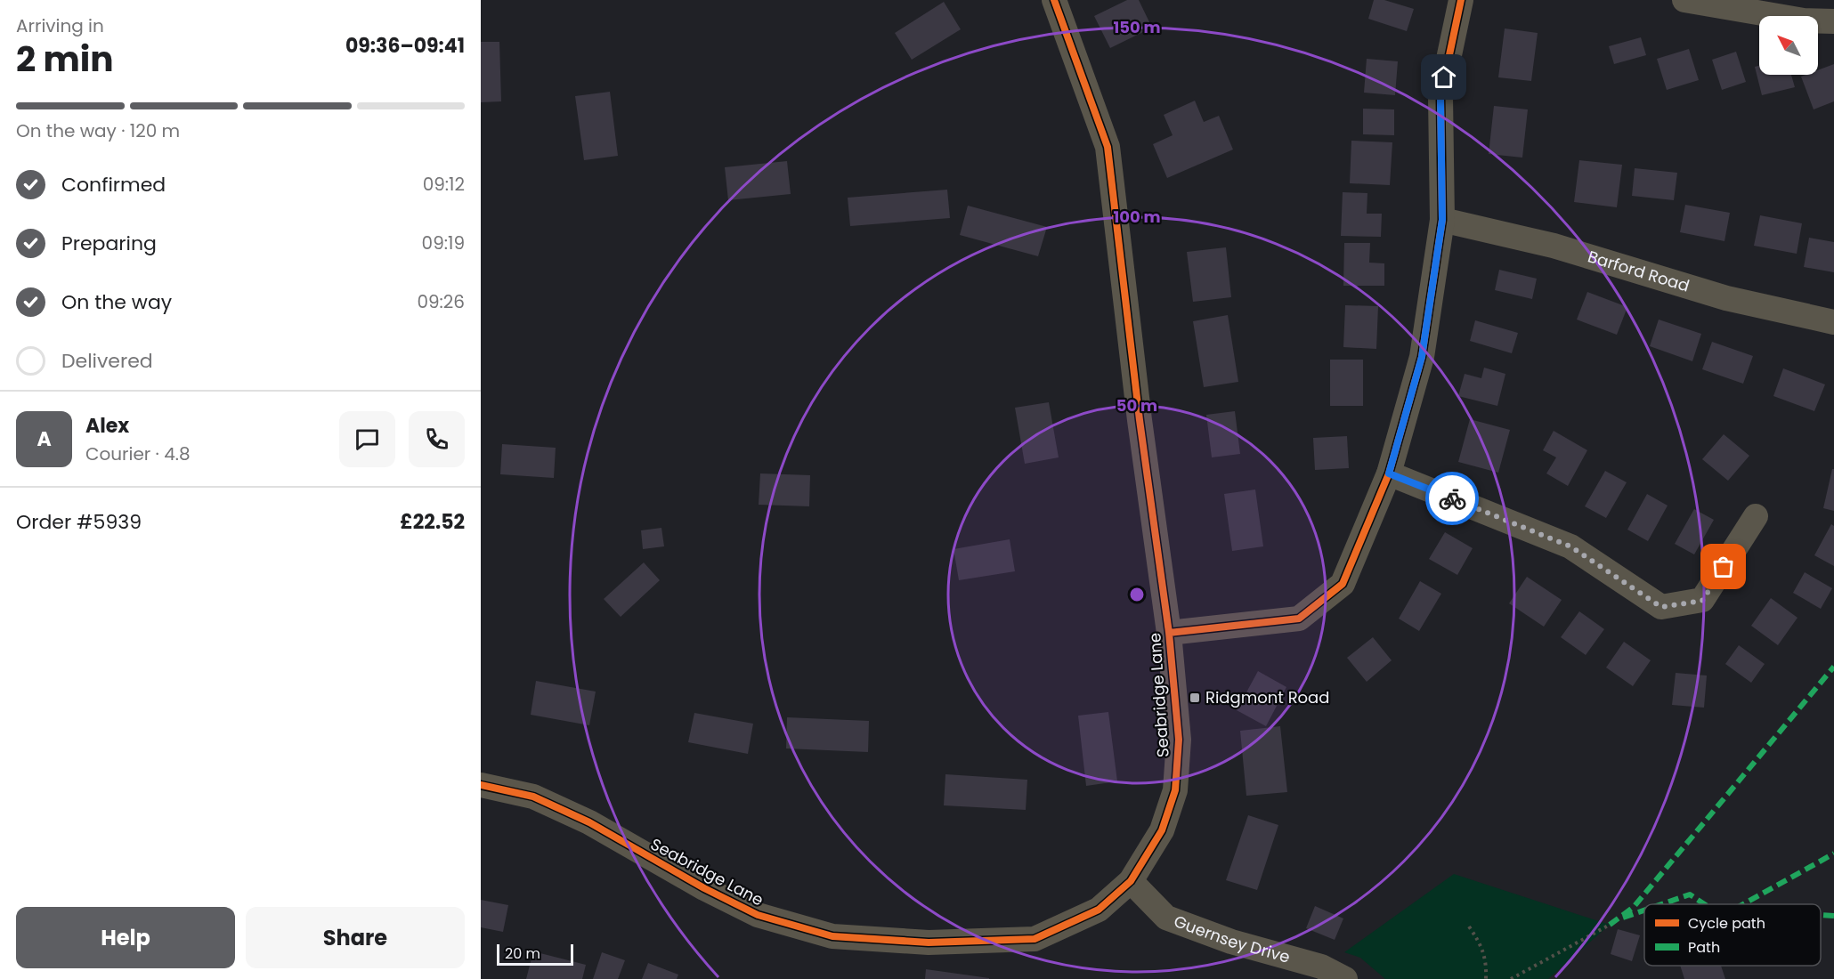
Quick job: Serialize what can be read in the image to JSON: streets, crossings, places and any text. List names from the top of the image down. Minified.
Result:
{"streets":{"street":["Barford Road","Seabridge Lane","Guernsey Drive"]},"crossings":[["Seabridge Lane","Guernsey Drive"]],"places":{"transit":["Ridgmont Road"]},"legend":["Cycle path","Path"],"scale_bar":"20 m","north":"top left","page":{"heading":["2 min","Arriving in","09:36–09:41"],"panel":["Alex","Courier · 4.8","Order #5939","£22.52"],"bar":"On the way · 120 m","list":[["Confirmed","09:12"],["Preparing","09:19"],["On the way","09:26"],"Delivered"],"round":"A","buttons":["Help","Share"],"scale":"20 m"},"rings":["150 m","100 m","50 m"]}
